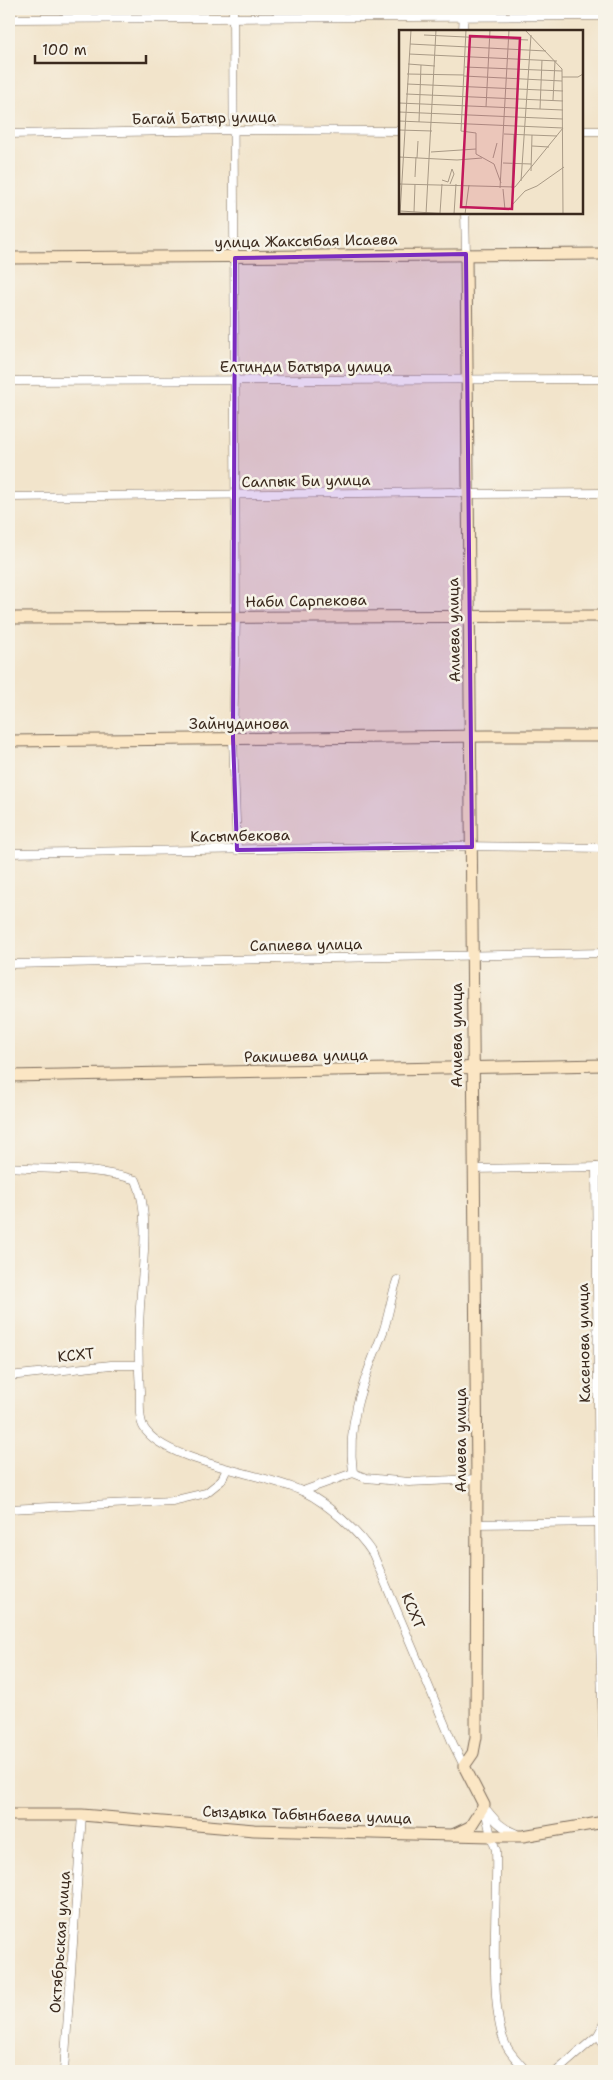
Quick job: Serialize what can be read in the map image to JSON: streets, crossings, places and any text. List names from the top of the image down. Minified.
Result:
{"streets":{"street":["Багай Батыр улица","улица Жаксыбая Исаева","Елтинди Батыра улица","Салпык Би улица","Наби Сарпекова","Алиева улица","Зайнудинова","Касымбекова","Сапиева улица","Ракишева улица","Касенова улица","КСХТ","Сыздыка Табынбаева улица","Октябрьская улица"]},"crossings":[["улица Жаксыбая Исаева","Алиева улица"],["Елтинди Батыра улица","Алиева улица"],["Салпык Би улица","Алиева улица"],["Наби Сарпекова","Алиева улица"],["Алиева улица","Зайнудинова"],["Алиева улица","Касымбекова"],["Алиева улица","Сапиева улица"],["Алиева улица","Ракишева улица"],["Алиева улица","КСХТ"],["Сыздыка Табынбаева улица","Октябрьская улица"]],"scale_bar":"100 m"}
